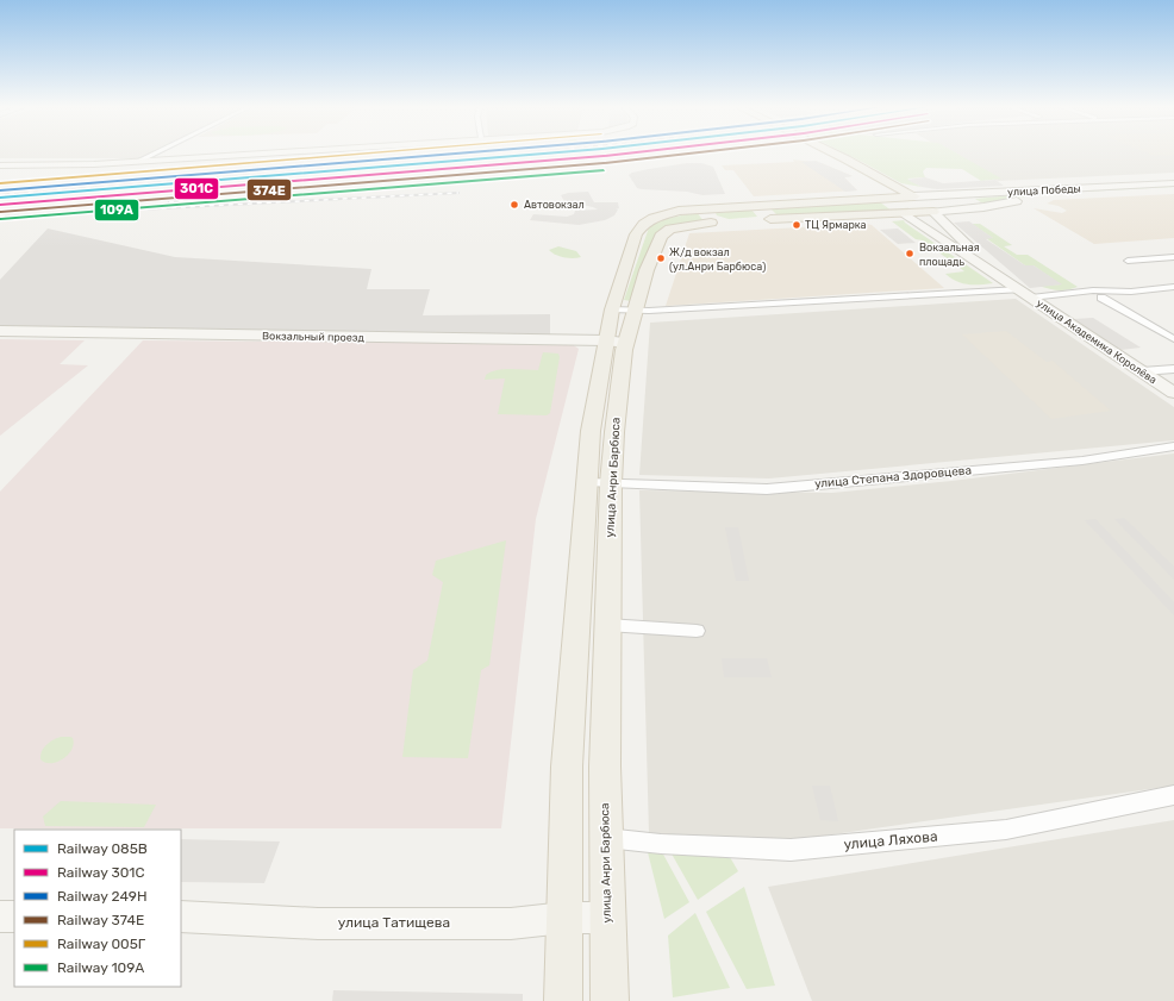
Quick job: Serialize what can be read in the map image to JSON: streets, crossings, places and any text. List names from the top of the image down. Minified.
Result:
{"streets":{"main road":["улица Анри Барбюса"],"street":["улица Победы","Вокзальный проезд","улица Академика Королёва","улица Степана Здоровцева","улица Ляхова","улица Татищева"]},"crossings":[["улица Победы","улица Анри Барбюса"],["Вокзальный проезд","улица Анри Барбюса"],["улица Анри Барбюса","улица Степана Здоровцева"],["улица Анри Барбюса","улица Ляхова"],["улица Анри Барбюса","улица Татищева"]],"places":["Автовокзал","ТЦ Ярмарка","Вокзальная площадь","Ж/д вокзал (ул.Анри Барбюса)"],"lines":["rail line 085В","rail line 301С","rail line 249Н","rail line 374Е","rail line 005Г","rail line 109А"],"legend":["Railway 085В","Railway 301С","Railway 249Н","Railway 374Е","Railway 005Г","Railway 109А"]}
